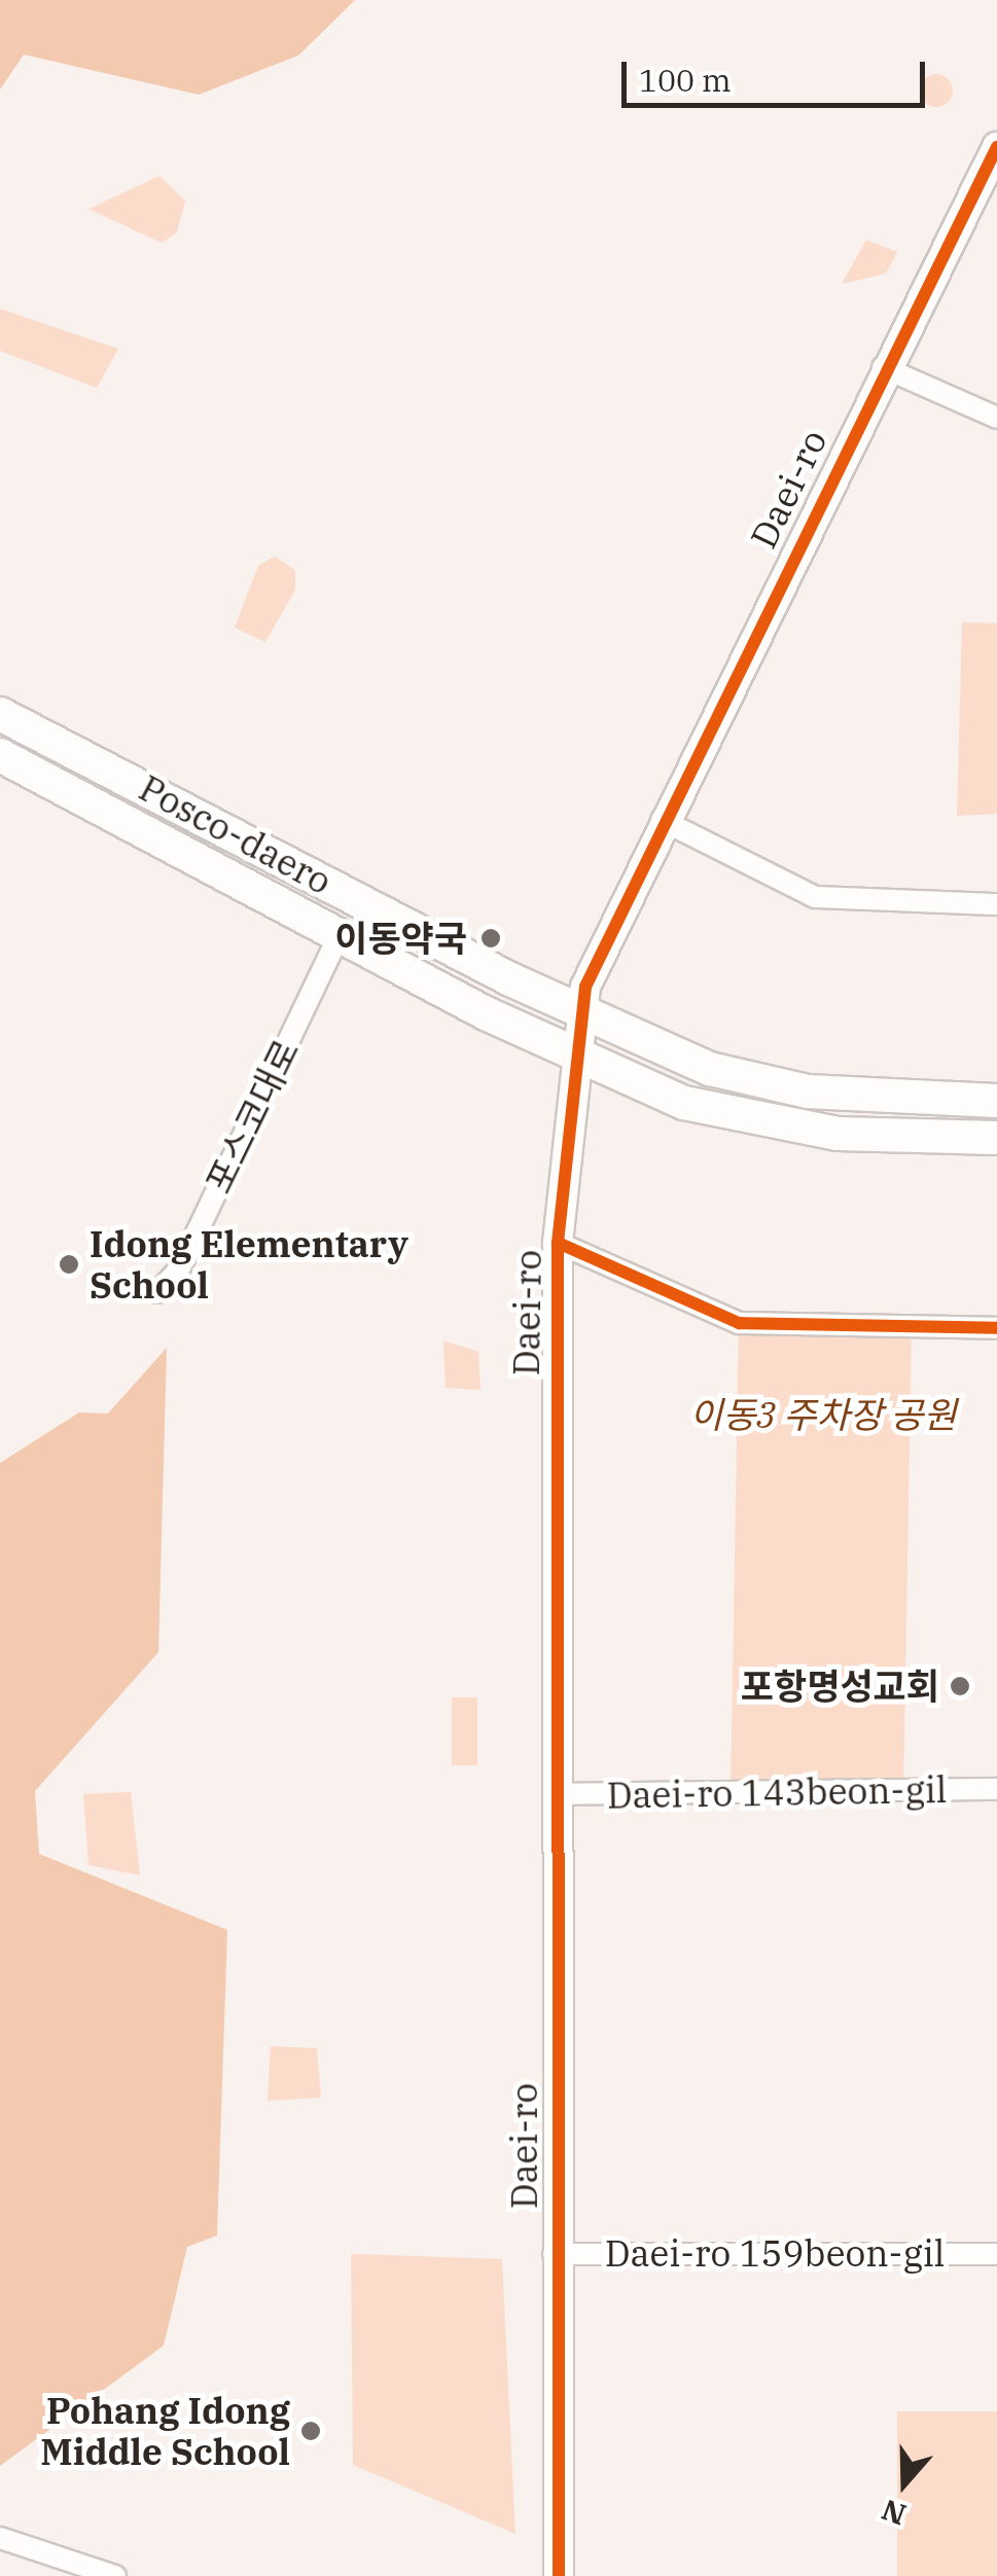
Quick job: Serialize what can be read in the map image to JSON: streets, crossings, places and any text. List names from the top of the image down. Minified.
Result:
{"streets":{"main road":["Posco-daero"],"street":["Daei-ro","포스코대로","Daei-ro 143beon-gil","Daei-ro 159beon-gil"]},"crossings":[["Daei-ro","Posco-daero"],["Daei-ro","Daei-ro 143beon-gil"],["Daei-ro","Daei-ro 159beon-gil"],["Posco-daero","포스코대로"]],"parks":["이동3 주차장 공원"],"places":["이동약국","Idong Elementary School","포항명성교회","Pohang Idong Middle School"],"scale_bar":"100 m","north":"bottom"}
